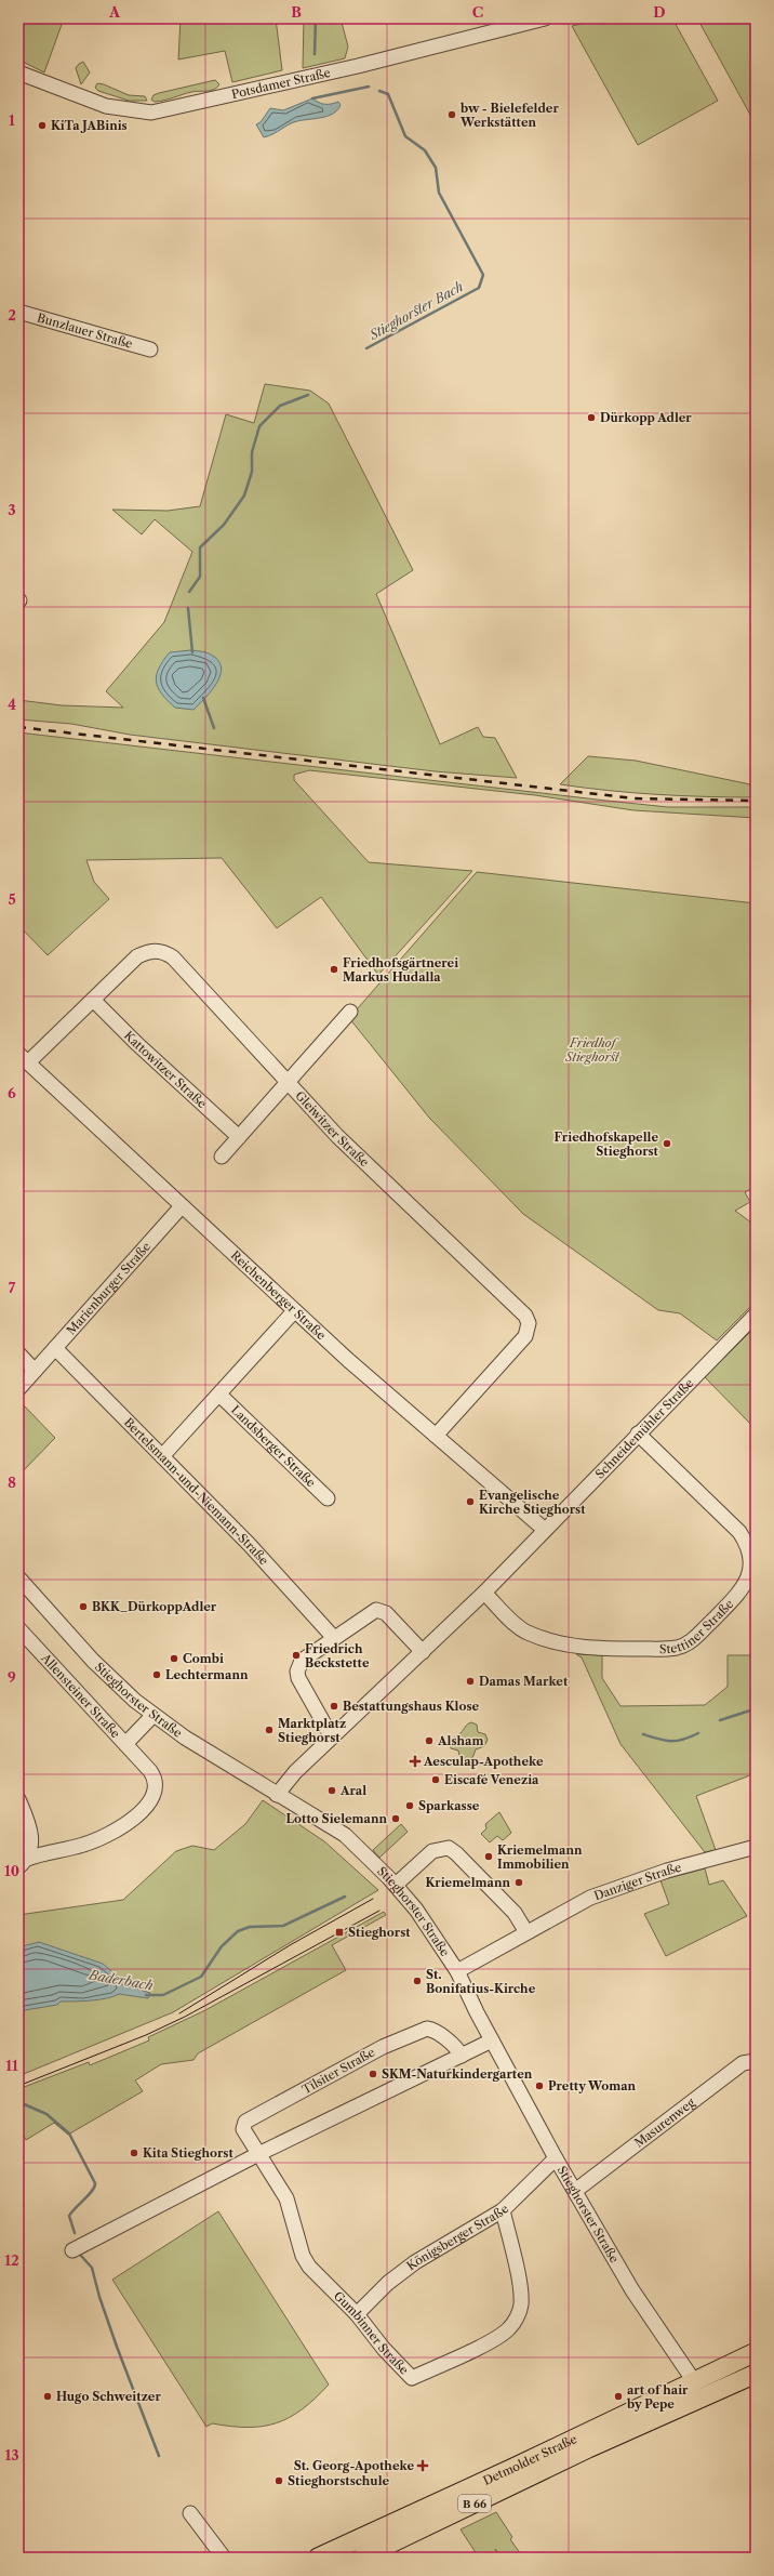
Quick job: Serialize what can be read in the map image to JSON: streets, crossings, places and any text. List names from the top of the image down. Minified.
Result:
{"streets":{"main road":["Detmolder Straße","B 66"],"street":["Potsdamer Straße","Bunzlauer Straße","Kattowitzer Straße","Gleiwitzer Straße","Marienburger Straße","Reichenberger Straße","Schneidemühler Straße","Landsberger Straße","Bertelsmann-und-Niemann-Straße","Stettiner Straße","Allensteiner Straße","Stieghorster Straße","Danziger Straße","Tilsiter Straße","Masurenweg","Königsberger Straße","Gumbinner Straße"]},"crossings":[["Kattowitzer Straße","Gleiwitzer Straße"],["Gleiwitzer Straße","Reichenberger Straße"],["Marienburger Straße","Reichenberger Straße"],["Marienburger Straße","Bertelsmann-und-Niemann-Straße"],["Reichenberger Straße","Schneidemühler Straße"],["Schneidemühler Straße","Stettiner Straße"],["Schneidemühler Straße","Stieghorster Straße"],["Allensteiner Straße","Stieghorster Straße"],["Stieghorster Straße","Danziger Straße"],["Stieghorster Straße","Masurenweg"],["Stieghorster Straße","Königsberger Straße"],["Stieghorster Straße","Detmolder Straße"],["Tilsiter Straße","Gumbinner Straße"],["Königsberger Straße","Gumbinner Straße"]],"water":["Stieghorster Bach","Baderbach"],"parks":["Friedhof Stieghorst"],"places":{"other":["bw - Bielefelder Werkstätten","KiTa JABinis","Dürkopp Adler","Friedhofsgärtnerei Markus Hudalla","Friedhofskapelle Stieghorst","Evangelische Kirche Stieghorst","BKK_DürkoppAdler","Friedrich Beckstette","Combi","Lechtermann","Damas Market","Bestattungshaus Klose","Marktplatz Stieghorst","Alsham","Eiscafé Venezia","Aral","Sparkasse","Lotto Sielemann","Kriemelmann Immobilien","Kriemelmann","St. Bonifatius-Kirche","SKM-Naturkindergarten","Pretty Woman","Kita Stieghorst","Hugo Schweitzer","art of hair by Pepe","Stieghorstschule"],"health":["Aesculap-Apotheke","St. Georg-Apotheke"],"transit":["Stieghorst"]},"grid":{"columns":["A","B","C","D"],"rows":["1","2","3","4","5","6","7","8","9","10","11","12","13"]}}
